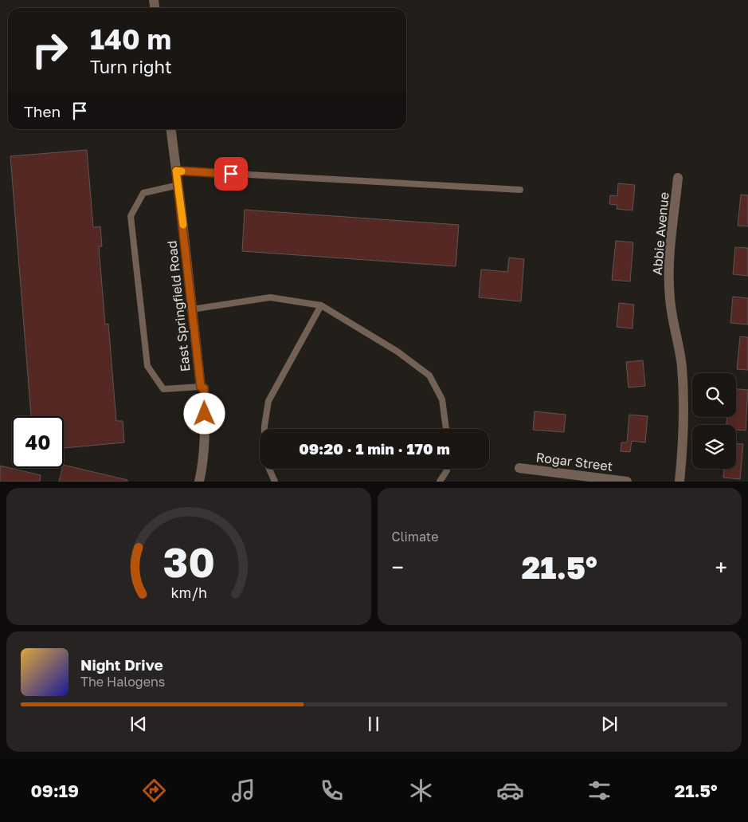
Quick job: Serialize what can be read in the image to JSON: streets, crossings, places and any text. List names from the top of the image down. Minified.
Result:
{"streets":{"street":["Abbie Avenue","East Springfield Road","Rogar Street"]},"page":{"turn":["140 m","Turn right"],"then":"Then","limit":"40","trip":"09:20 · 1 min · 170 m","tile":"Climate","heat":["−","21.5°","+"],"song":["Night Drive","The Halogens"],"tabs":["09:19","21.5°"],"gauge":["30","km/h"]}}
